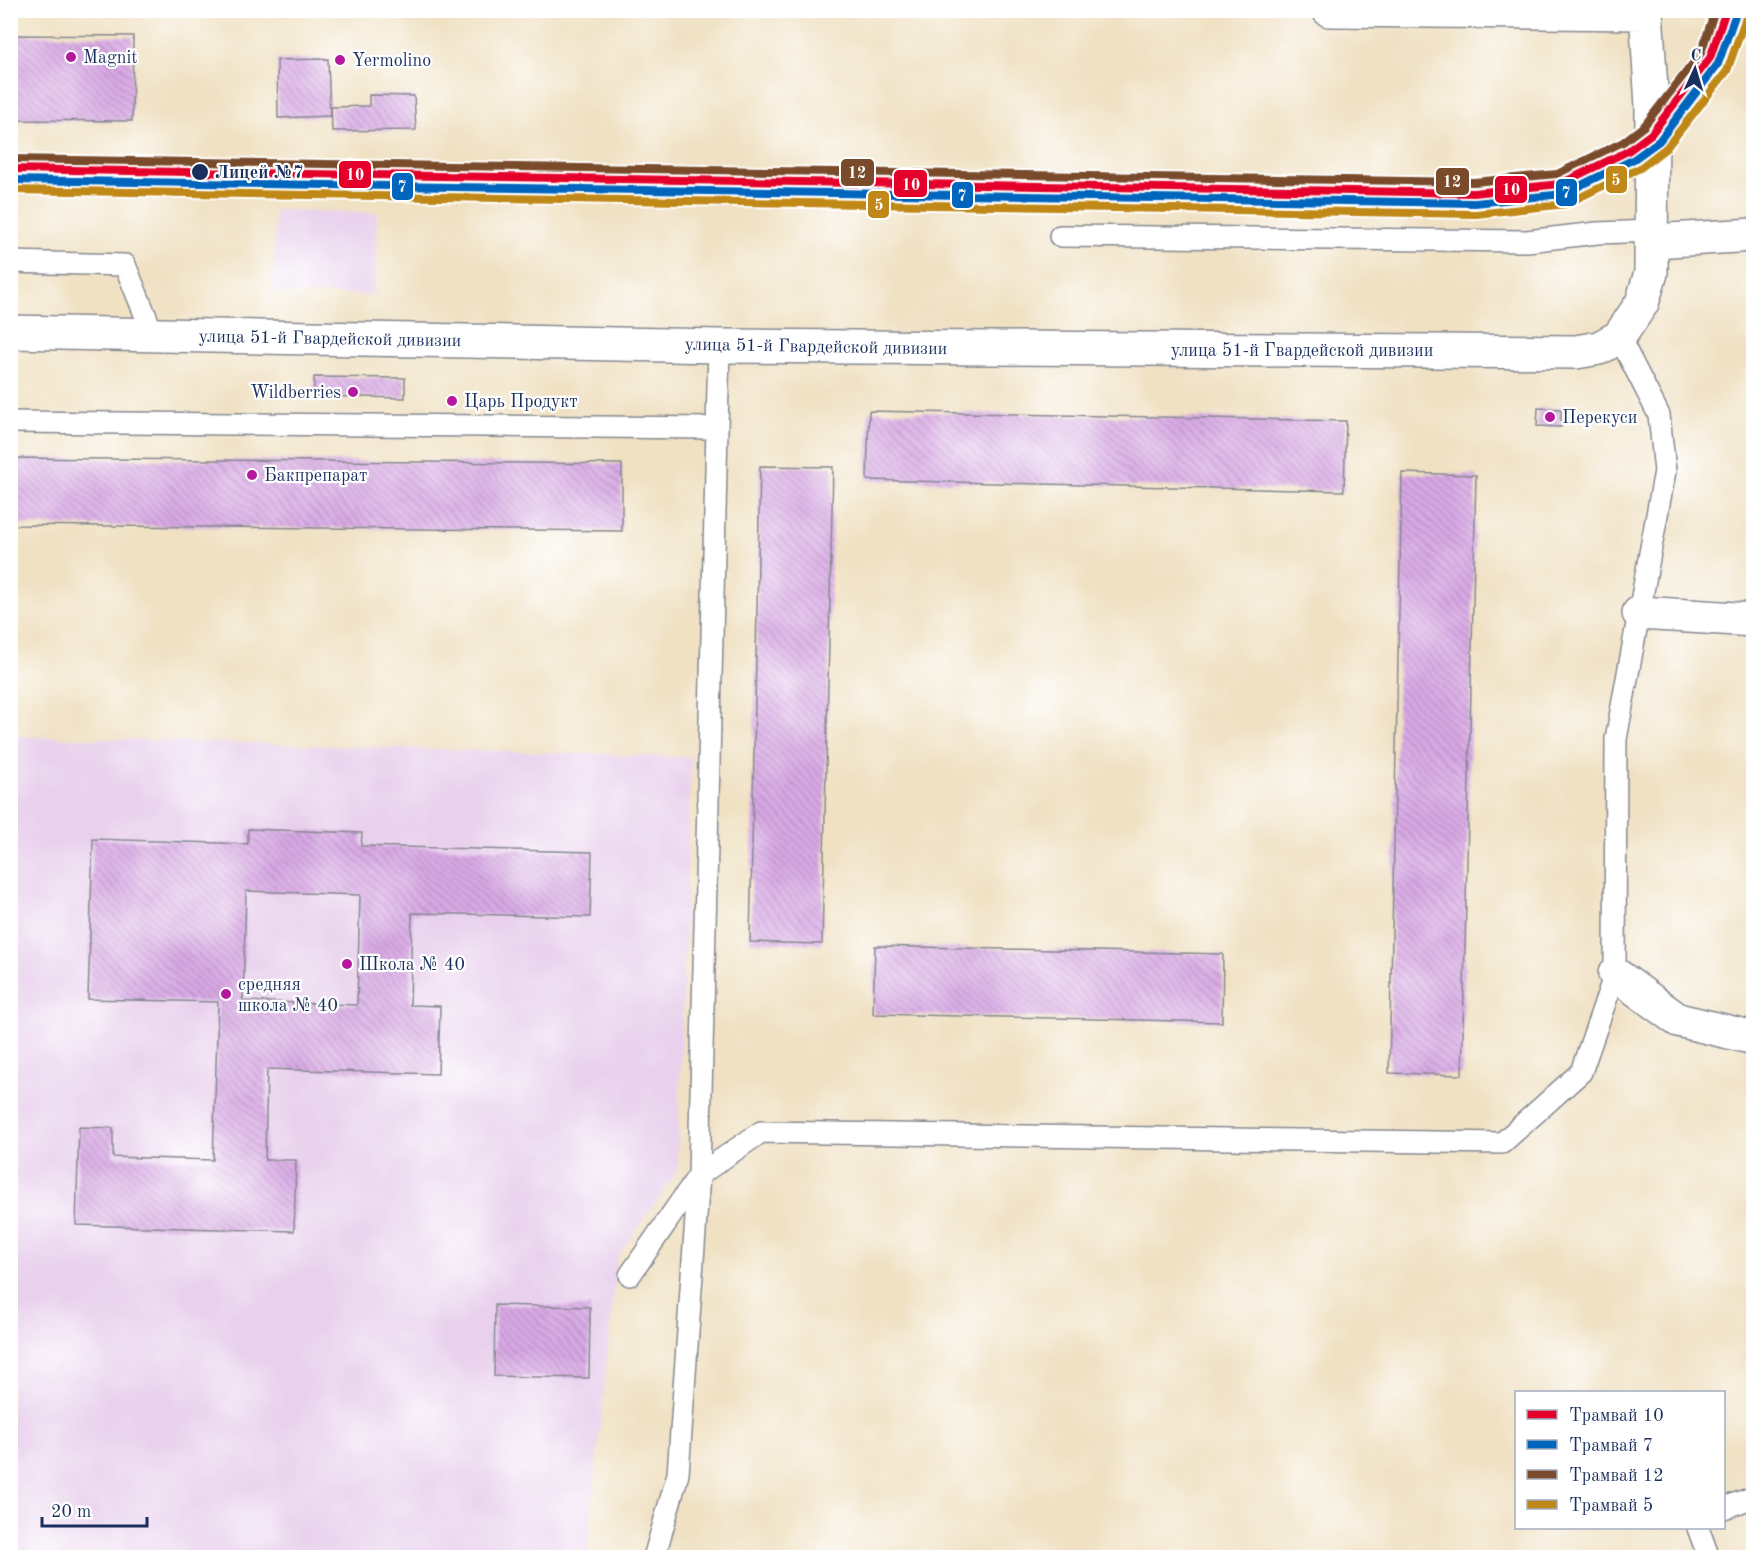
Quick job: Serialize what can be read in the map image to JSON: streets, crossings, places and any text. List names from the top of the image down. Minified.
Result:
{"streets":{"main road":["улица 51-й Гвардейской дивизии"]},"places":["Magnit","Yermolino","Лицей №7","Wildberries","Царь Продукт","Перекуси","Бакпрепарат","Школа № 40","средняя школа № 40"],"lines":["tram line 10","tram line 12","tram line 7","tram line 5"],"legend":["Трамвай 10","Трамвай 7","Трамвай 12","Трамвай 5"],"scale_bar":"20 m","north":"top"}
